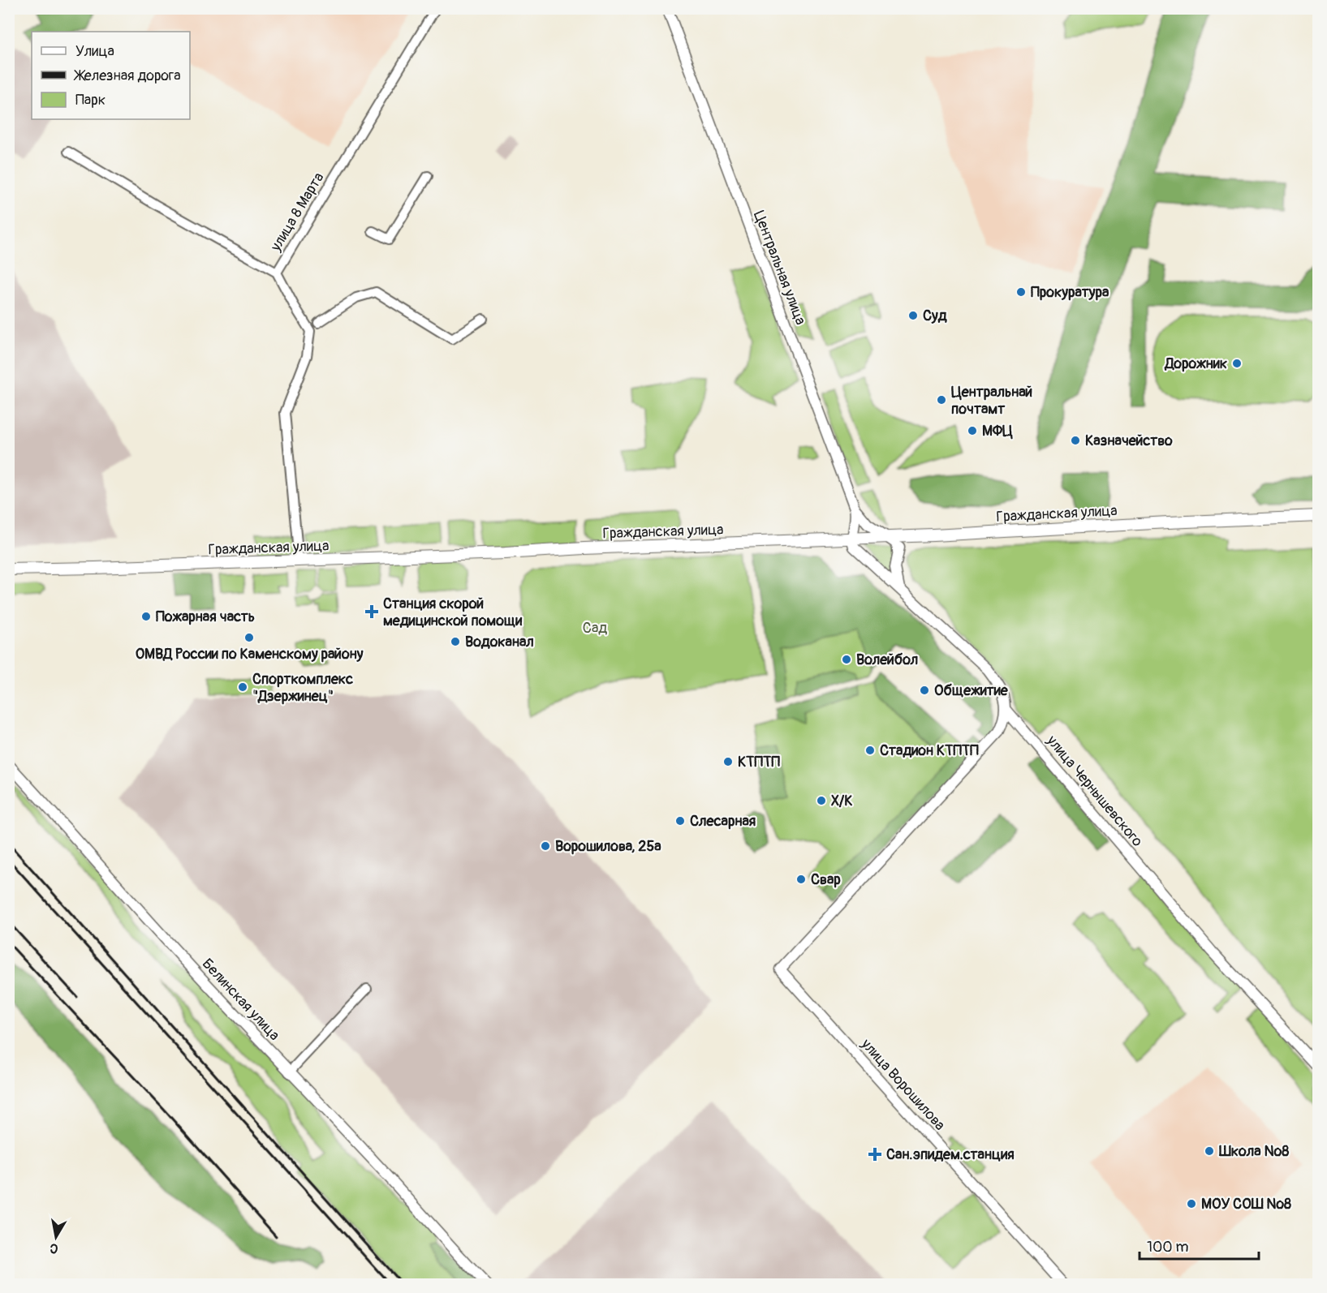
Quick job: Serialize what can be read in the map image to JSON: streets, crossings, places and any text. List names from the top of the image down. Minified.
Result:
{"streets":{"main road":["Гражданская улица"],"street":["улица 8 Марта","Центральная улица","улица Чернышевского","Белинская улица","улица Ворошилова"]},"crossings":[["Центральная улица","Гражданская улица"],["Центральная улица","улица Чернышевского"],["Гражданская улица","улица Чернышевского"],["улица Чернышевского","улица Ворошилова"]],"parks":["Сад"],"places":{"other":["Прокуратура","Суд","Дорожник","Центральнай почтамт","МФЦ","Казначейство","Пожарная часть","ОМВД России по Каменскому району","Водоканал","Волейбол","Спорткомплекс \"Дзержинец\"","Общежитие","Стадион КТПТП","КТПТП","Х/К","Слесарная","Ворошилова, 25а","Свар","Школа №8","МОУ СОШ №8"],"health":["Станция скорой медицинской помощи","Сан.эпидем.станция"]},"legend":["Улица","Железная дорога","Парк"],"scale_bar":"100 m","north":"bottom"}
